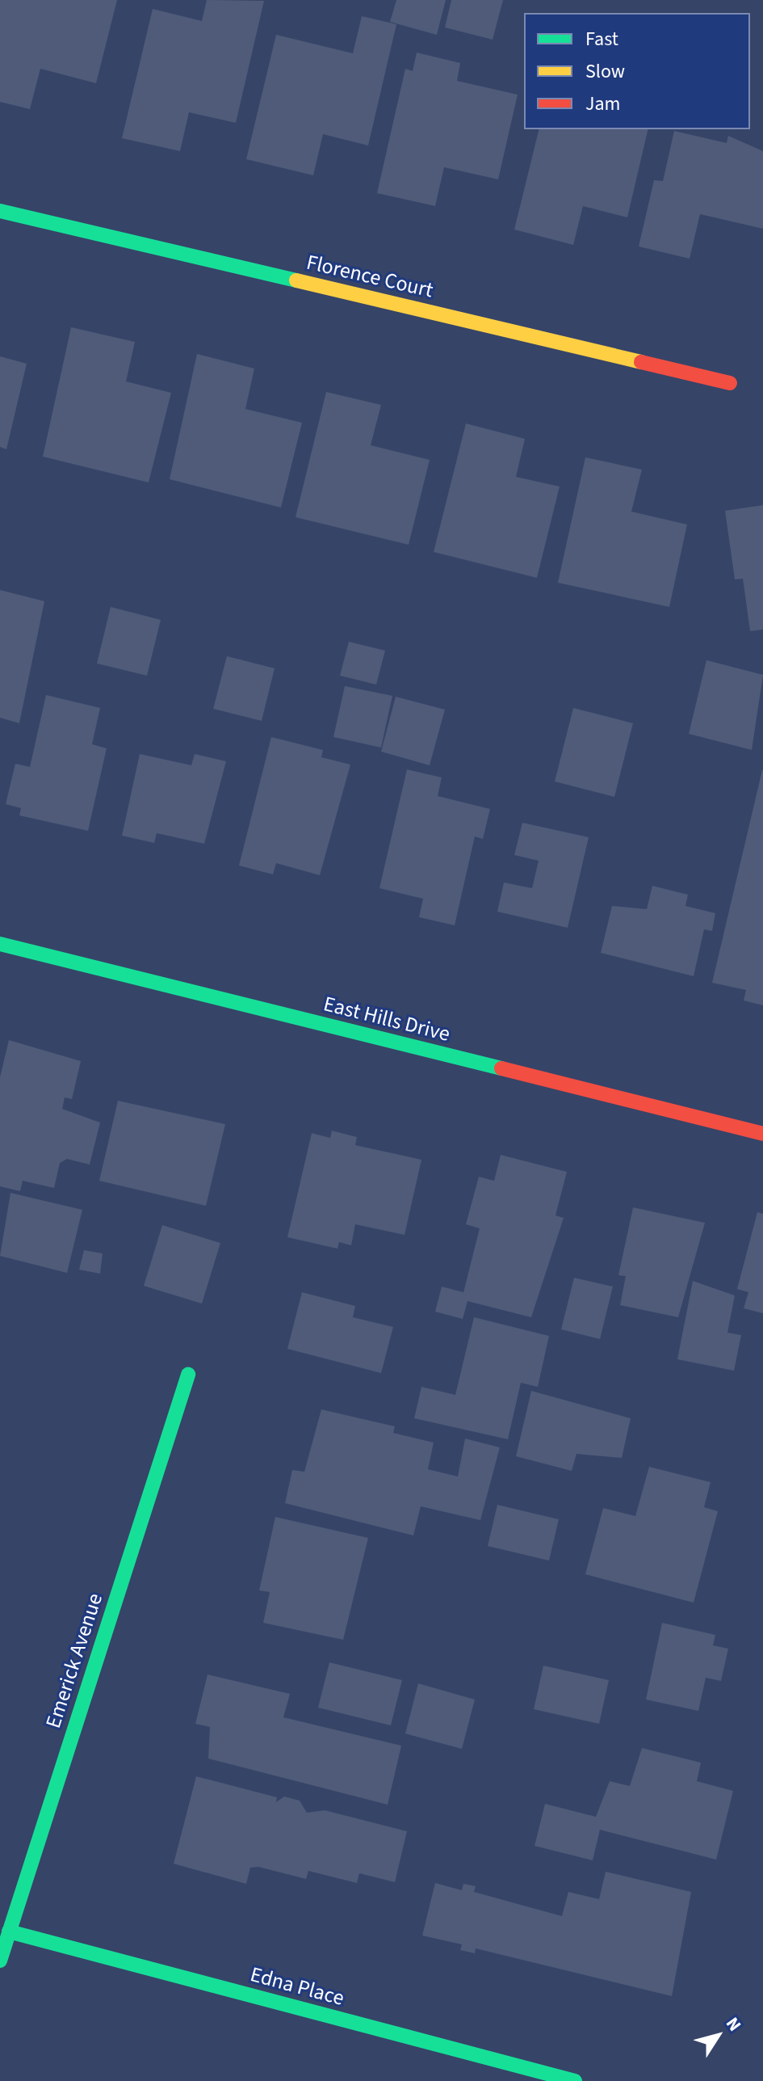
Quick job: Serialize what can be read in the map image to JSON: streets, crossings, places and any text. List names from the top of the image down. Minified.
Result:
{"streets":{"street":["Florence Court","East Hills Drive","Emerick Avenue","Edna Place"]},"crossings":[["Emerick Avenue","Edna Place"]],"legend":["Fast","Slow","Jam"],"north":"top right"}
